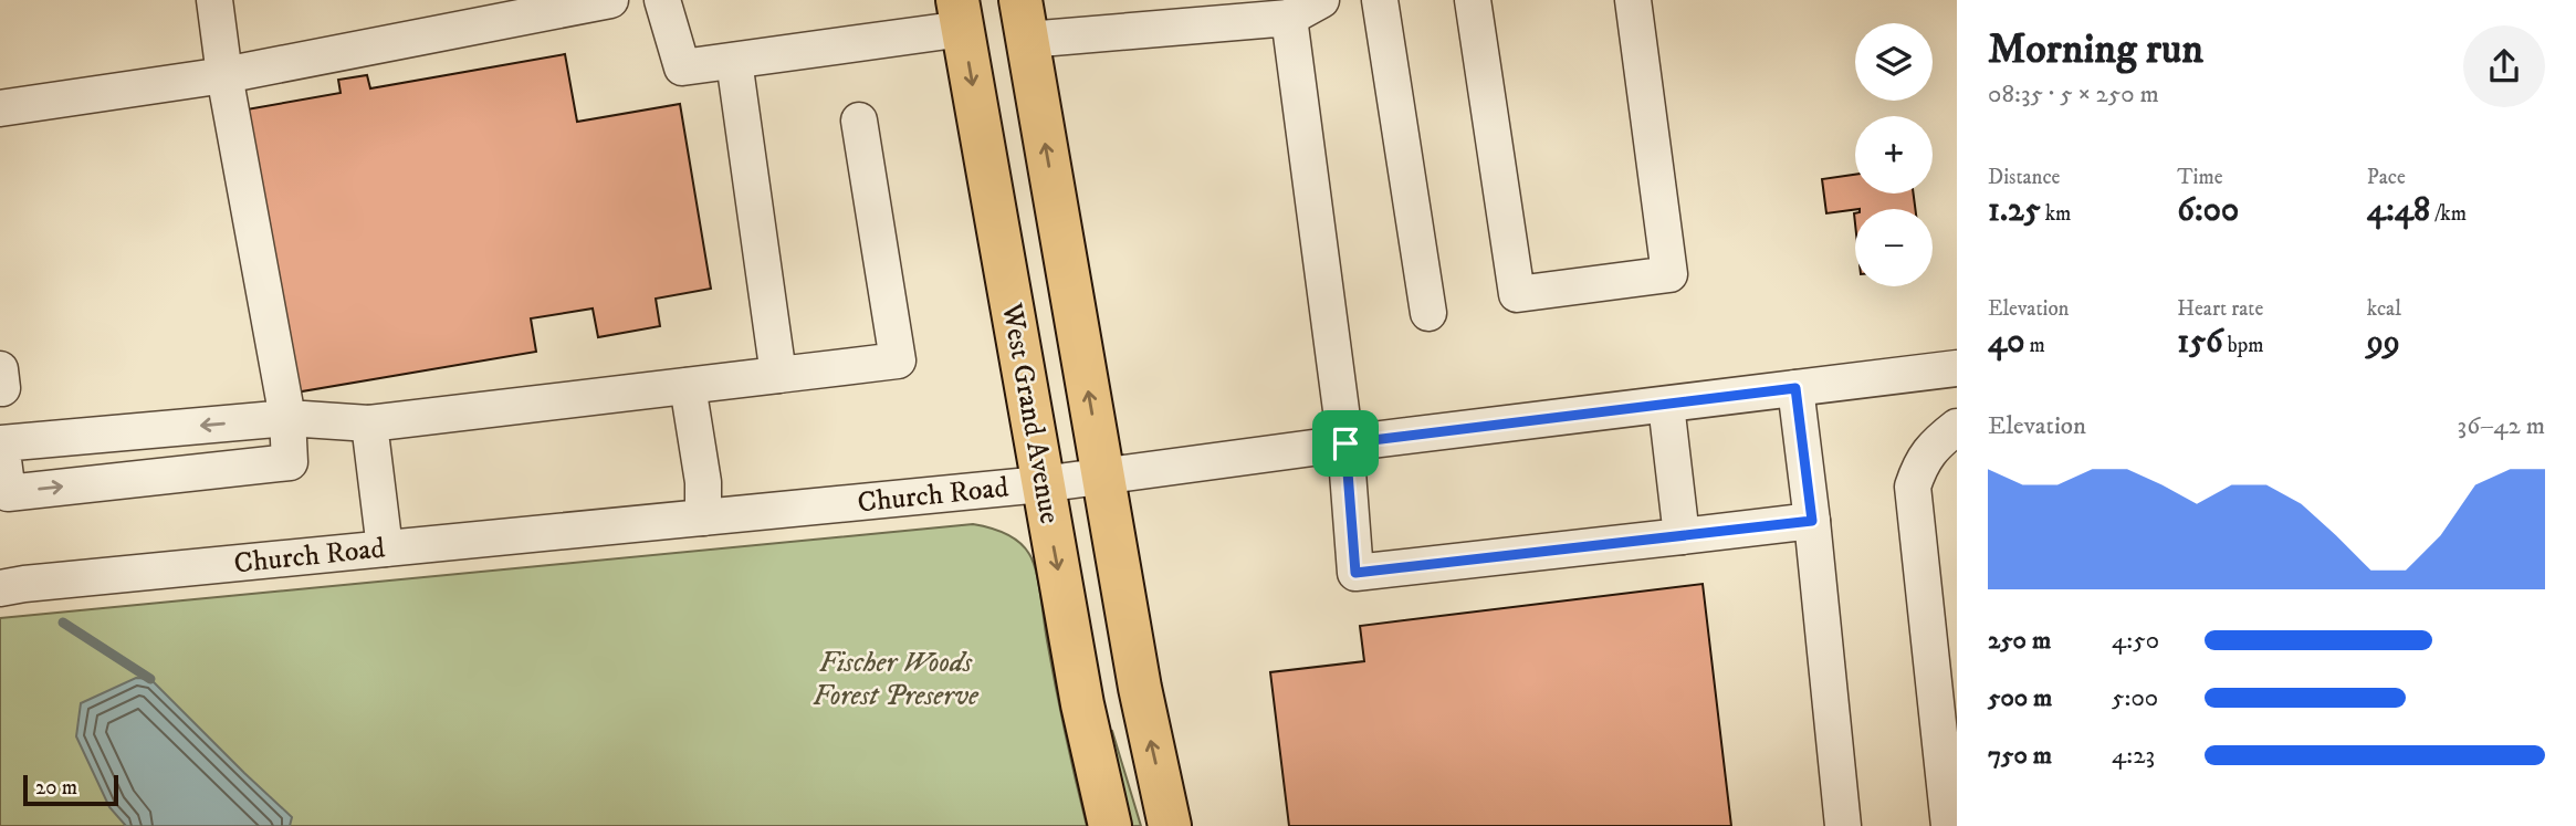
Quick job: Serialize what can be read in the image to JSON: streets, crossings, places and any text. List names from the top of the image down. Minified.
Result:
{"streets":{"main road":["West Grand Avenue"],"street":["Church Road"]},"crossings":[["West Grand Avenue","Church Road"]],"parks":["Fischer Woods Forest Preserve"],"scale_bar":"20 m","page":{"heading":["Morning run","08:35 · 5 × 250 m"],"map_buttons":["+","−"],"stats":[["Distance","1.25 km"],["Time","6:00"],["Pace","4:48 /km"],["Elevation","40 m"],["Heart rate","156 bpm"],["kcal","99"]],"chart":["Elevation","36–42 m"],"list":[{"name":"250 m","note":"4:50"},{"name":"500 m","note":"5:00"},{"name":"750 m","note":"4:23"}],"scale":"20 m"}}
